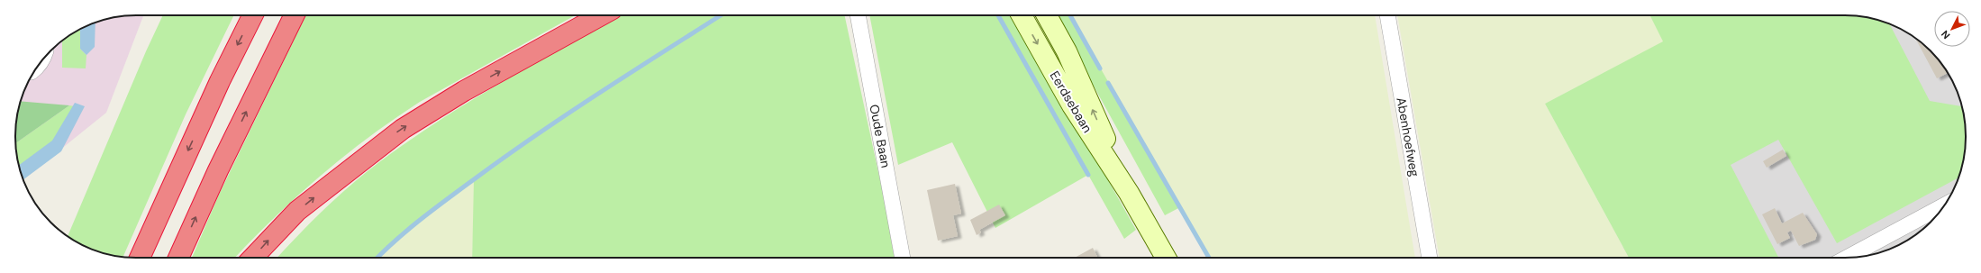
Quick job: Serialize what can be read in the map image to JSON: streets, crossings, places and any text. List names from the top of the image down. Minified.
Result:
{"streets":{"main road":["Eerdsebaan"],"street":["Oude Baan","Abenhoefweg"]},"north":"bottom left"}
